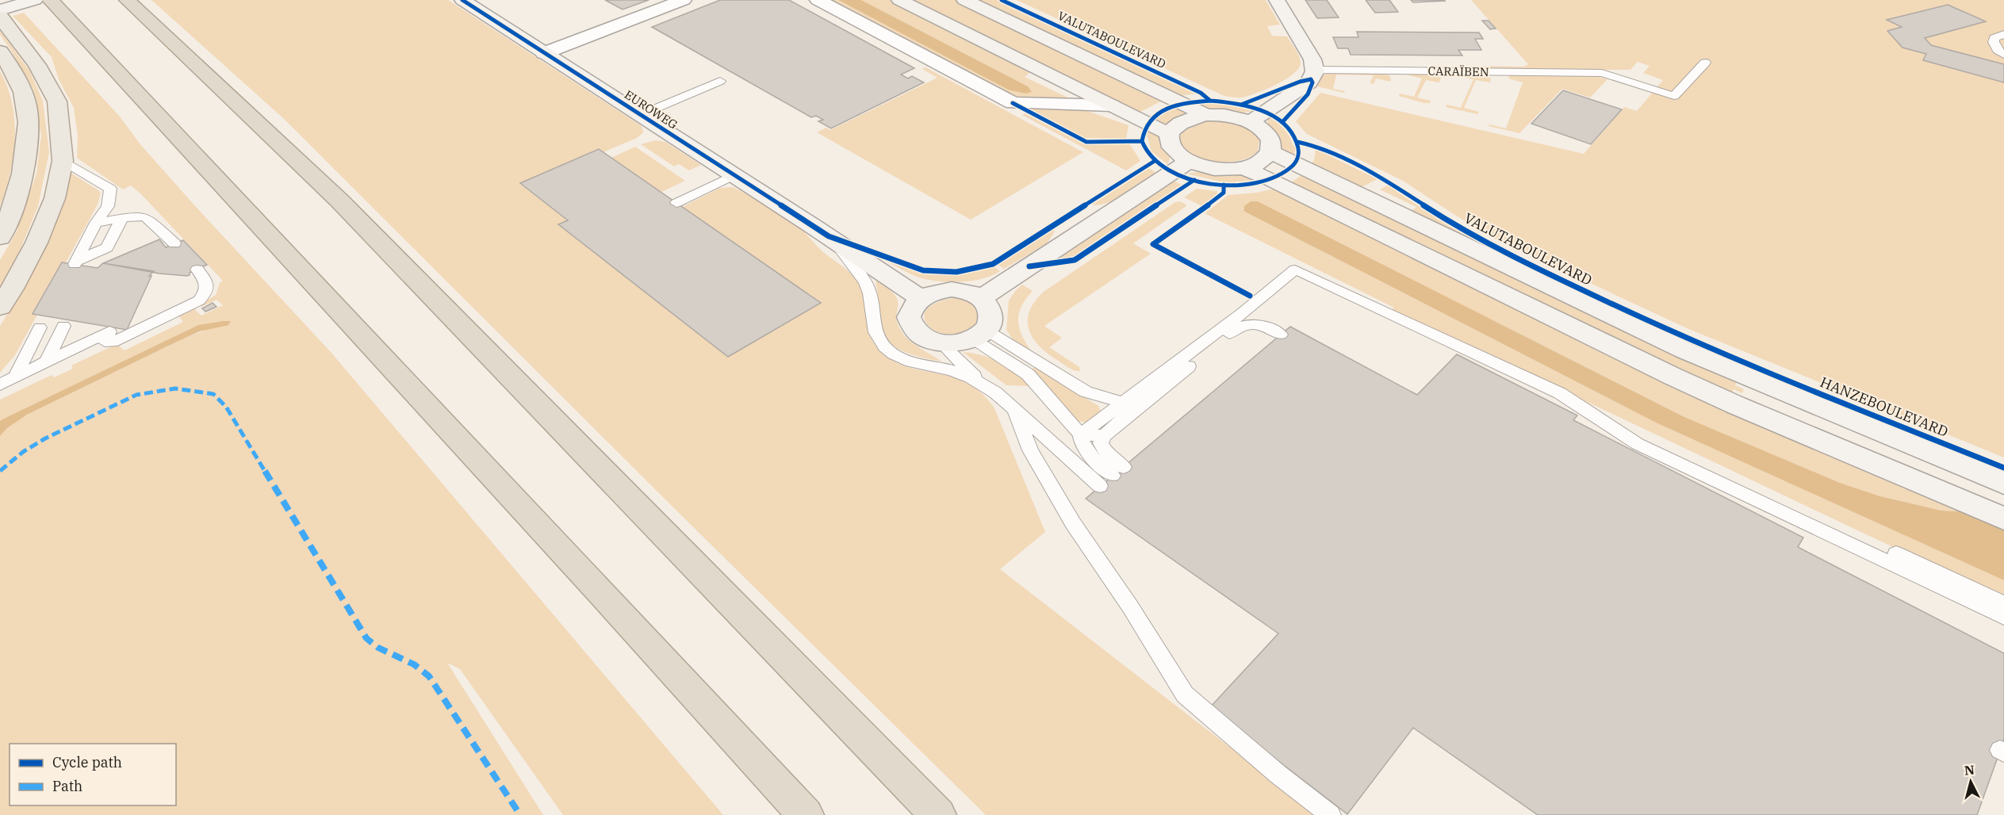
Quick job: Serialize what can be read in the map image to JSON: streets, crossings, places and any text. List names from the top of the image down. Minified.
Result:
{"streets":{"main road":["VALUTABOULEVARD","EUROWEG","HANZEBOULEVARD"],"lane":["CARAÏBEN"]},"crossings":[["VALUTABOULEVARD","HANZEBOULEVARD"]],"legend":["Cycle path","Path"],"north":"top"}
